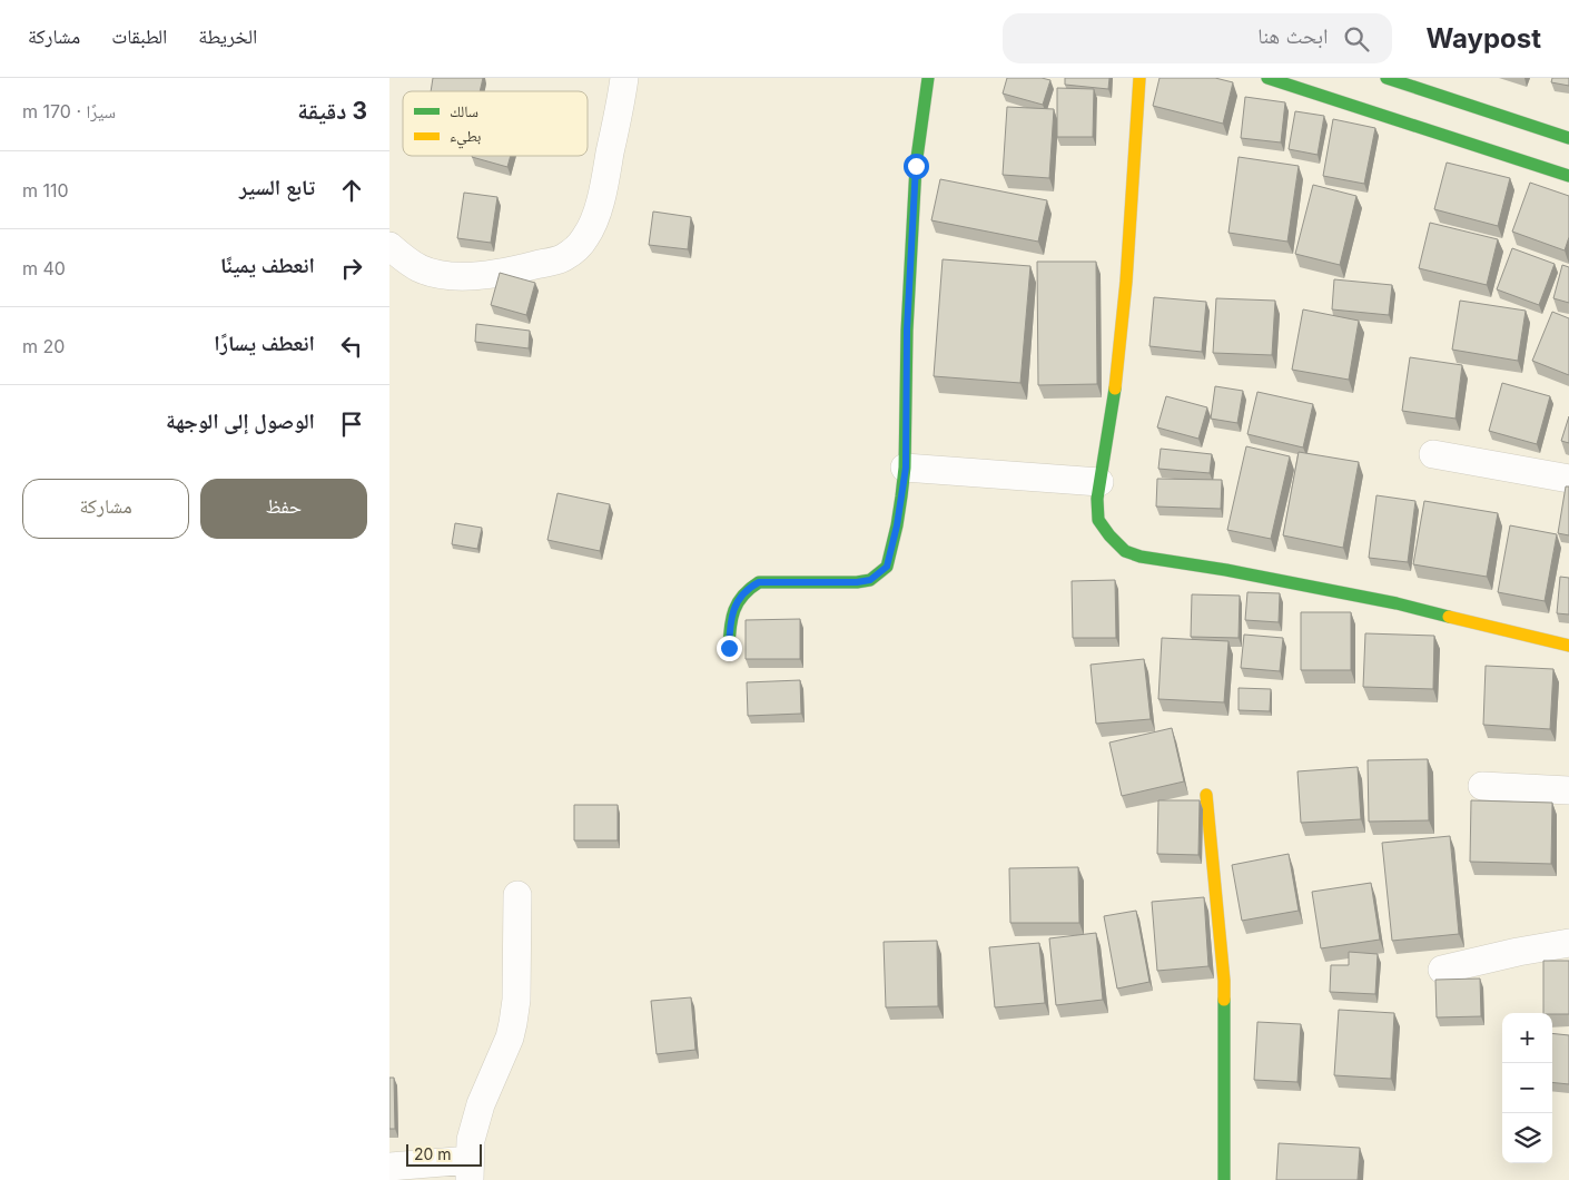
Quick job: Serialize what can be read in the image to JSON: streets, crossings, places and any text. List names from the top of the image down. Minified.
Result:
{"legend":["سالك","بطيء"],"scale_bar":"20 m","page":{"header":"Waypost","search":"ابحث هنا","nav":["الخريطة","الطبقات","مشاركة"],"heading":["3 دقيقة","سيرًا · 170 m"],"list":[["تابع السير","110 m"],["انعطف يمينًا","40 m"],["انعطف يسارًا","20 m"],"الوصول إلى الوجهة"],"buttons":["حفظ","مشاركة"],"map_buttons":["+","−"],"scale":"20 m"}}
